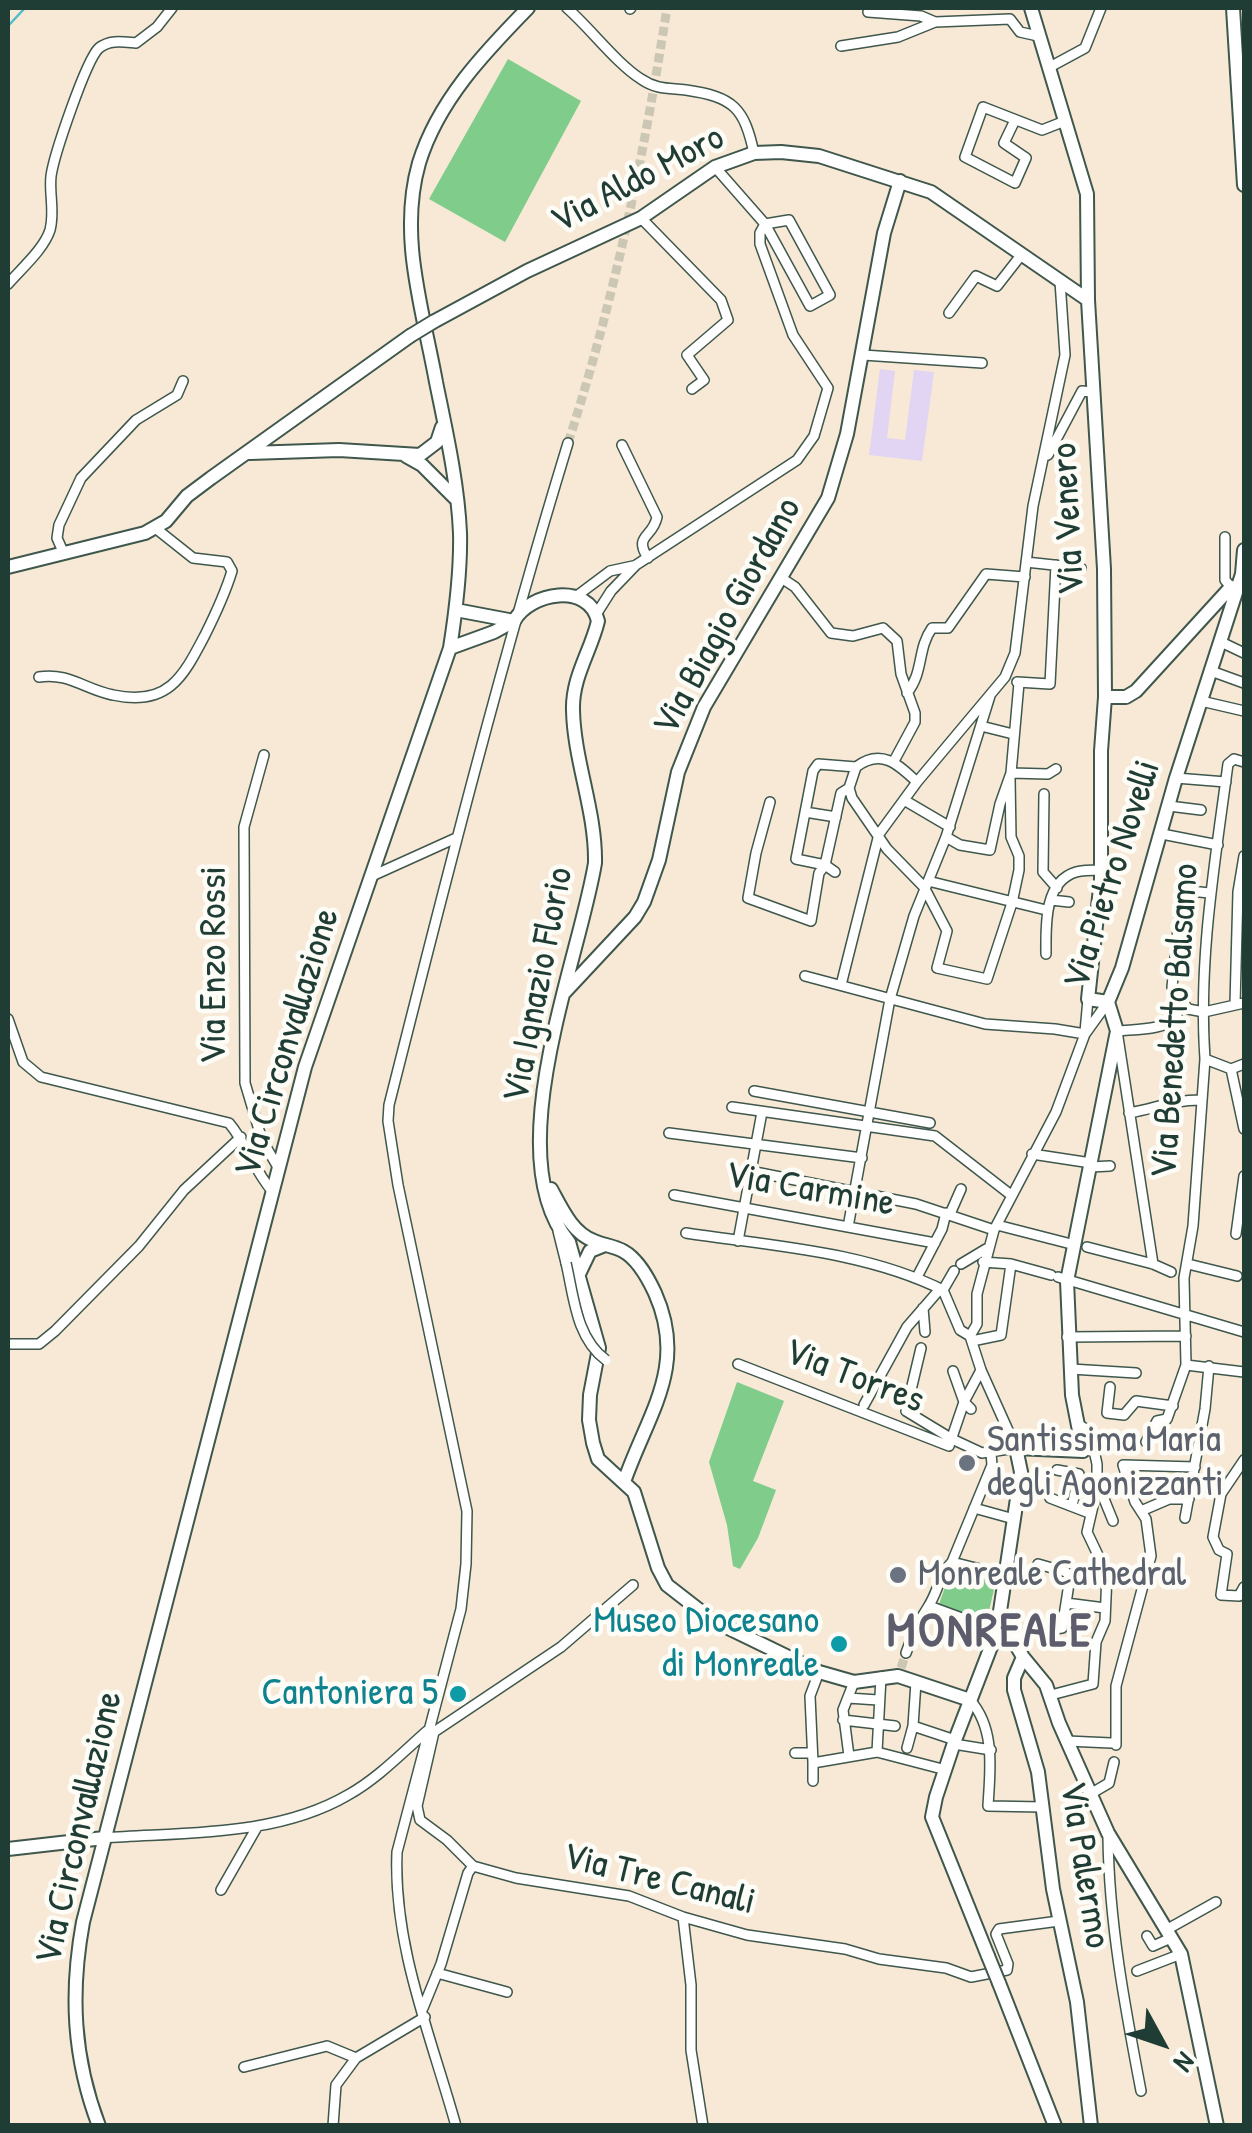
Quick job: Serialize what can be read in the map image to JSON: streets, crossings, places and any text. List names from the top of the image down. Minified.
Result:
{"streets":{"street":["Via Aldo Moro","Via Venero","Via Biagio Giordano","Via Pietro Novelli","Via Enzo Rossi","Via Ignazio Florio","Via Benedetto Balsamo","Via Circonvallazione","Via Carmine","Via Torres","Via Palermo","Via Tre Canali"]},"crossings":[["Via Aldo Moro","Via Venero"],["Via Aldo Moro","Via Biagio Giordano"],["Via Venero","Via Pietro Novelli"],["Via Biagio Giordano","Via Ignazio Florio"],["Via Enzo Rossi","Via Circonvallazione"]],"districts":["MONREALE"],"places":["Santissima Maria degli Agonizzanti","Monreale Cathedral","Museo Diocesano di Monreale","Cantoniera 5"],"north":"bottom right"}
